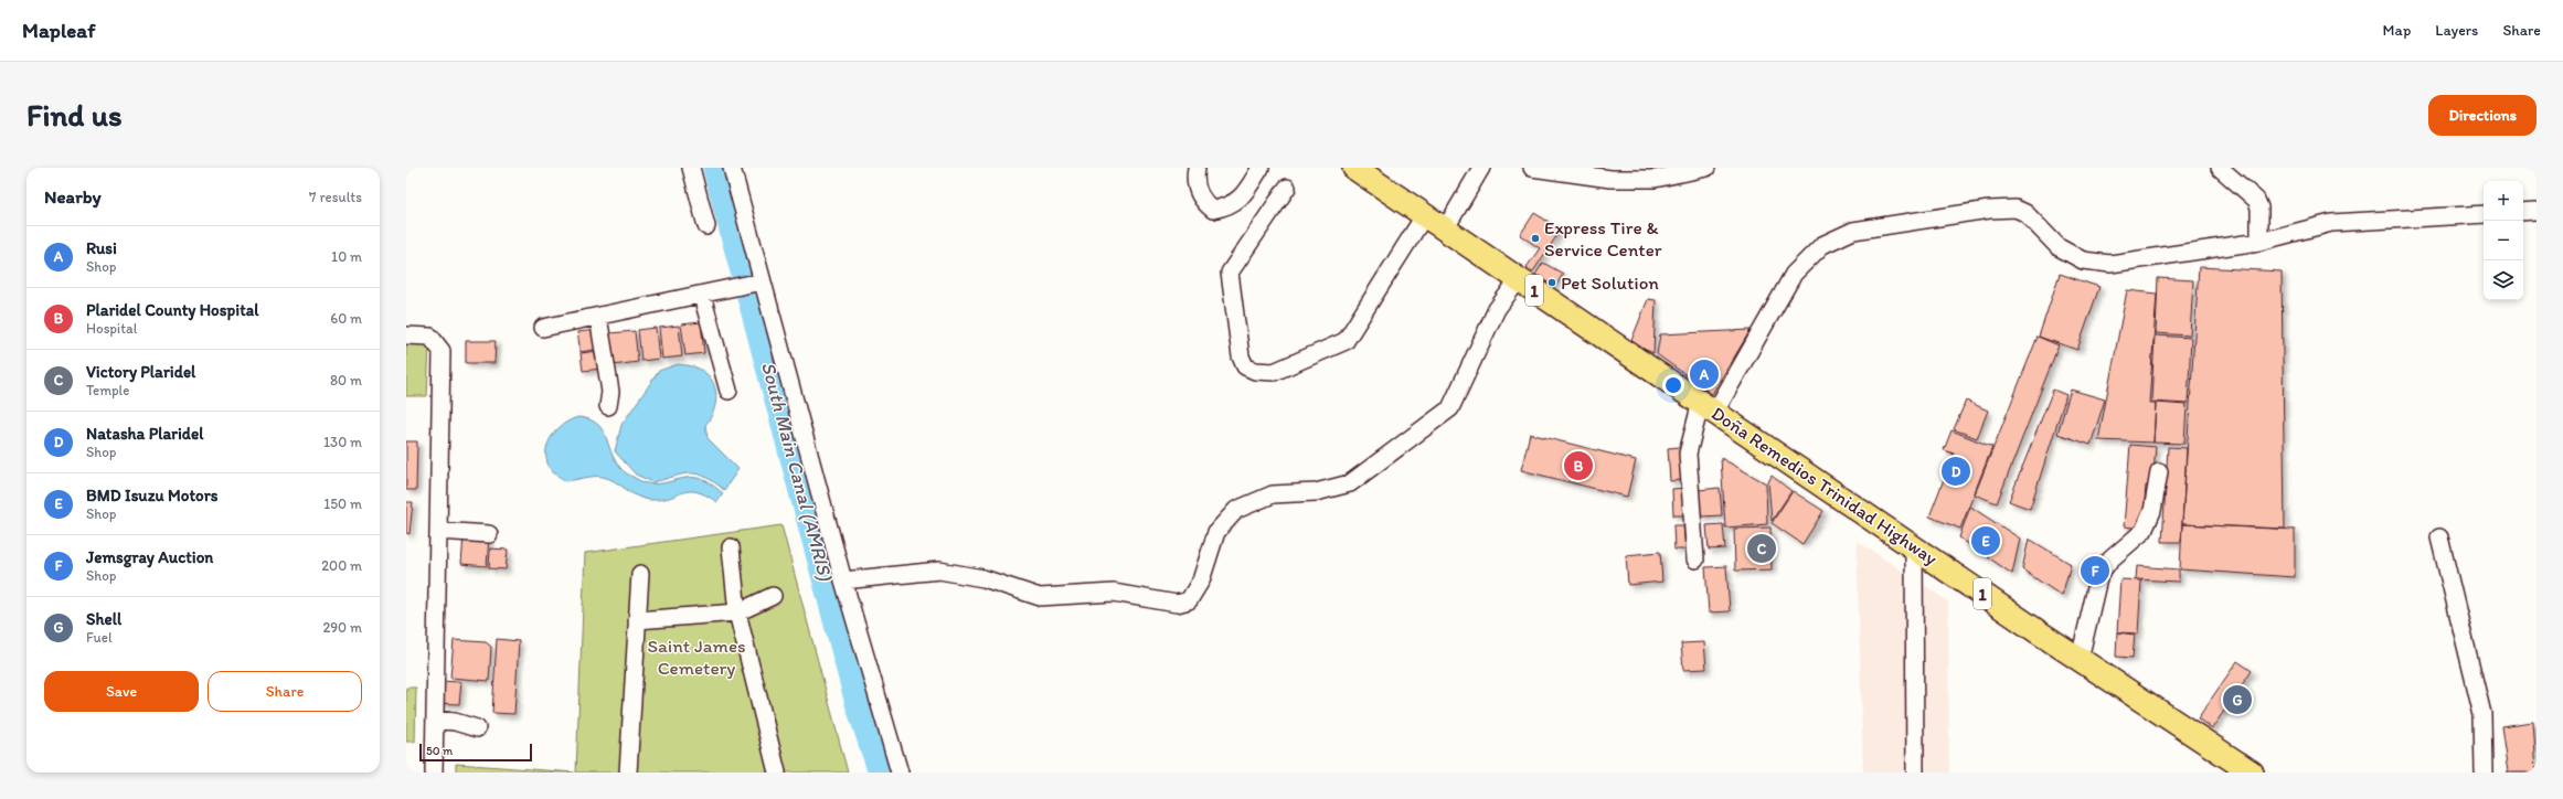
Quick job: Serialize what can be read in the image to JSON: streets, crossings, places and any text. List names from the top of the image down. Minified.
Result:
{"streets":{"highway":["1","Doña Remedios Trinidad Highway"]},"water":["South Main Canal (AMRIS)"],"parks":["Saint James Cemetery"],"places":["Express Tire & Service Center","Pet Solution"],"scale_bar":"50 m","page":{"header":"Mapleaf","nav":["Map","Layers","Share"],"buttons":["Directions",["Save","Share"]],"title":"Find us","heading":["Nearby","7 results"],"map_buttons":["+","−"],"list":[{"mark":"A","name":"Rusi","note":"Shop","value":"10 m"},{"mark":"B","name":"Plaridel County Hospital","note":"Hospital","value":"60 m"},{"mark":"C","name":"Victory Plaridel","note":"Temple","value":"80 m"},{"mark":"D","name":"Natasha Plaridel","note":"Shop","value":"130 m"},{"mark":"E","name":"BMD Isuzu Motors","note":"Shop","value":"150 m"},{"mark":"F","name":"Jemsgray Auction","note":"Shop","value":"200 m"},{"mark":"G","name":"Shell","note":"Fuel","value":"290 m"}],"pins":["A","B","D","E","C","F","G"],"scale":"50 m"}}
